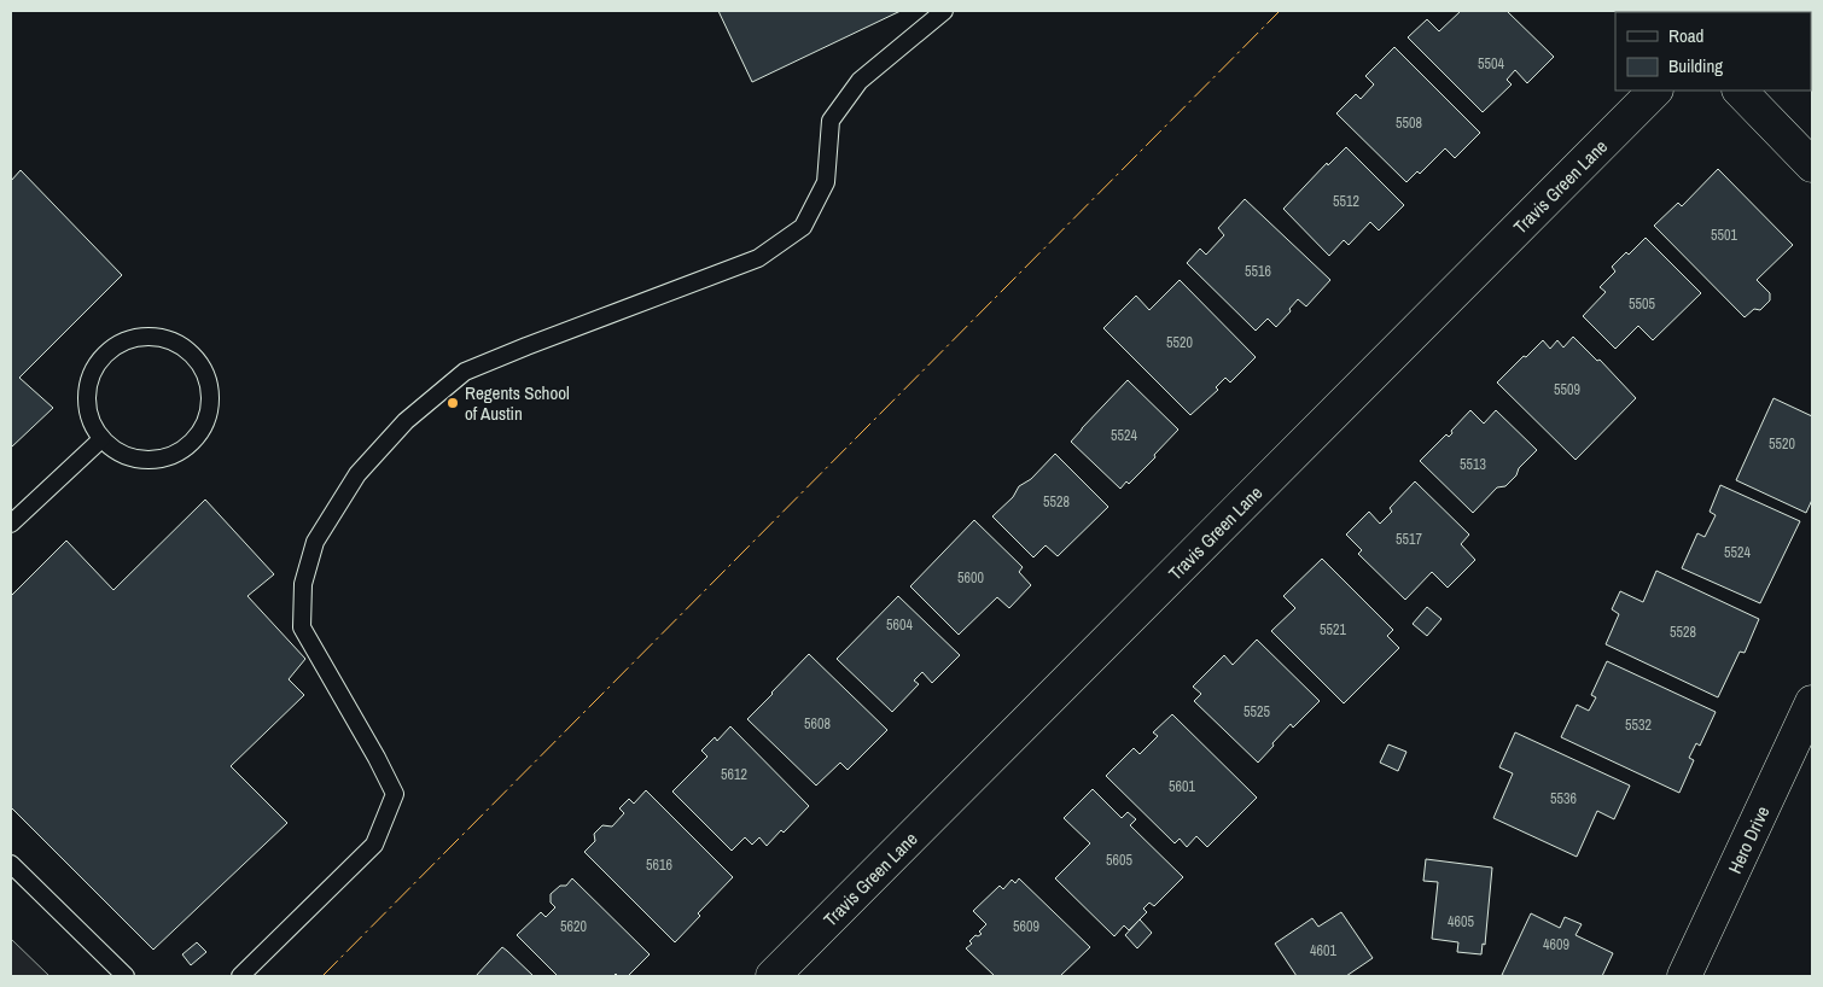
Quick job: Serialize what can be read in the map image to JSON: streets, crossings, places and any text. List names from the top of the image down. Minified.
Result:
{"streets":{"street":["Travis Green Lane","Hero Drive"]},"places":["Regents School of Austin"],"house_numbers":["5504","5508","5512","5501","5516","5505","5520","5509","5524","5520","5513","5528","5517","5524","5600","5604","5521","5528","5525","5608","5532","5612","5601","5536","5605","5616","4605","5620","5609","4609","4601"],"legend":["Road","Building"]}
